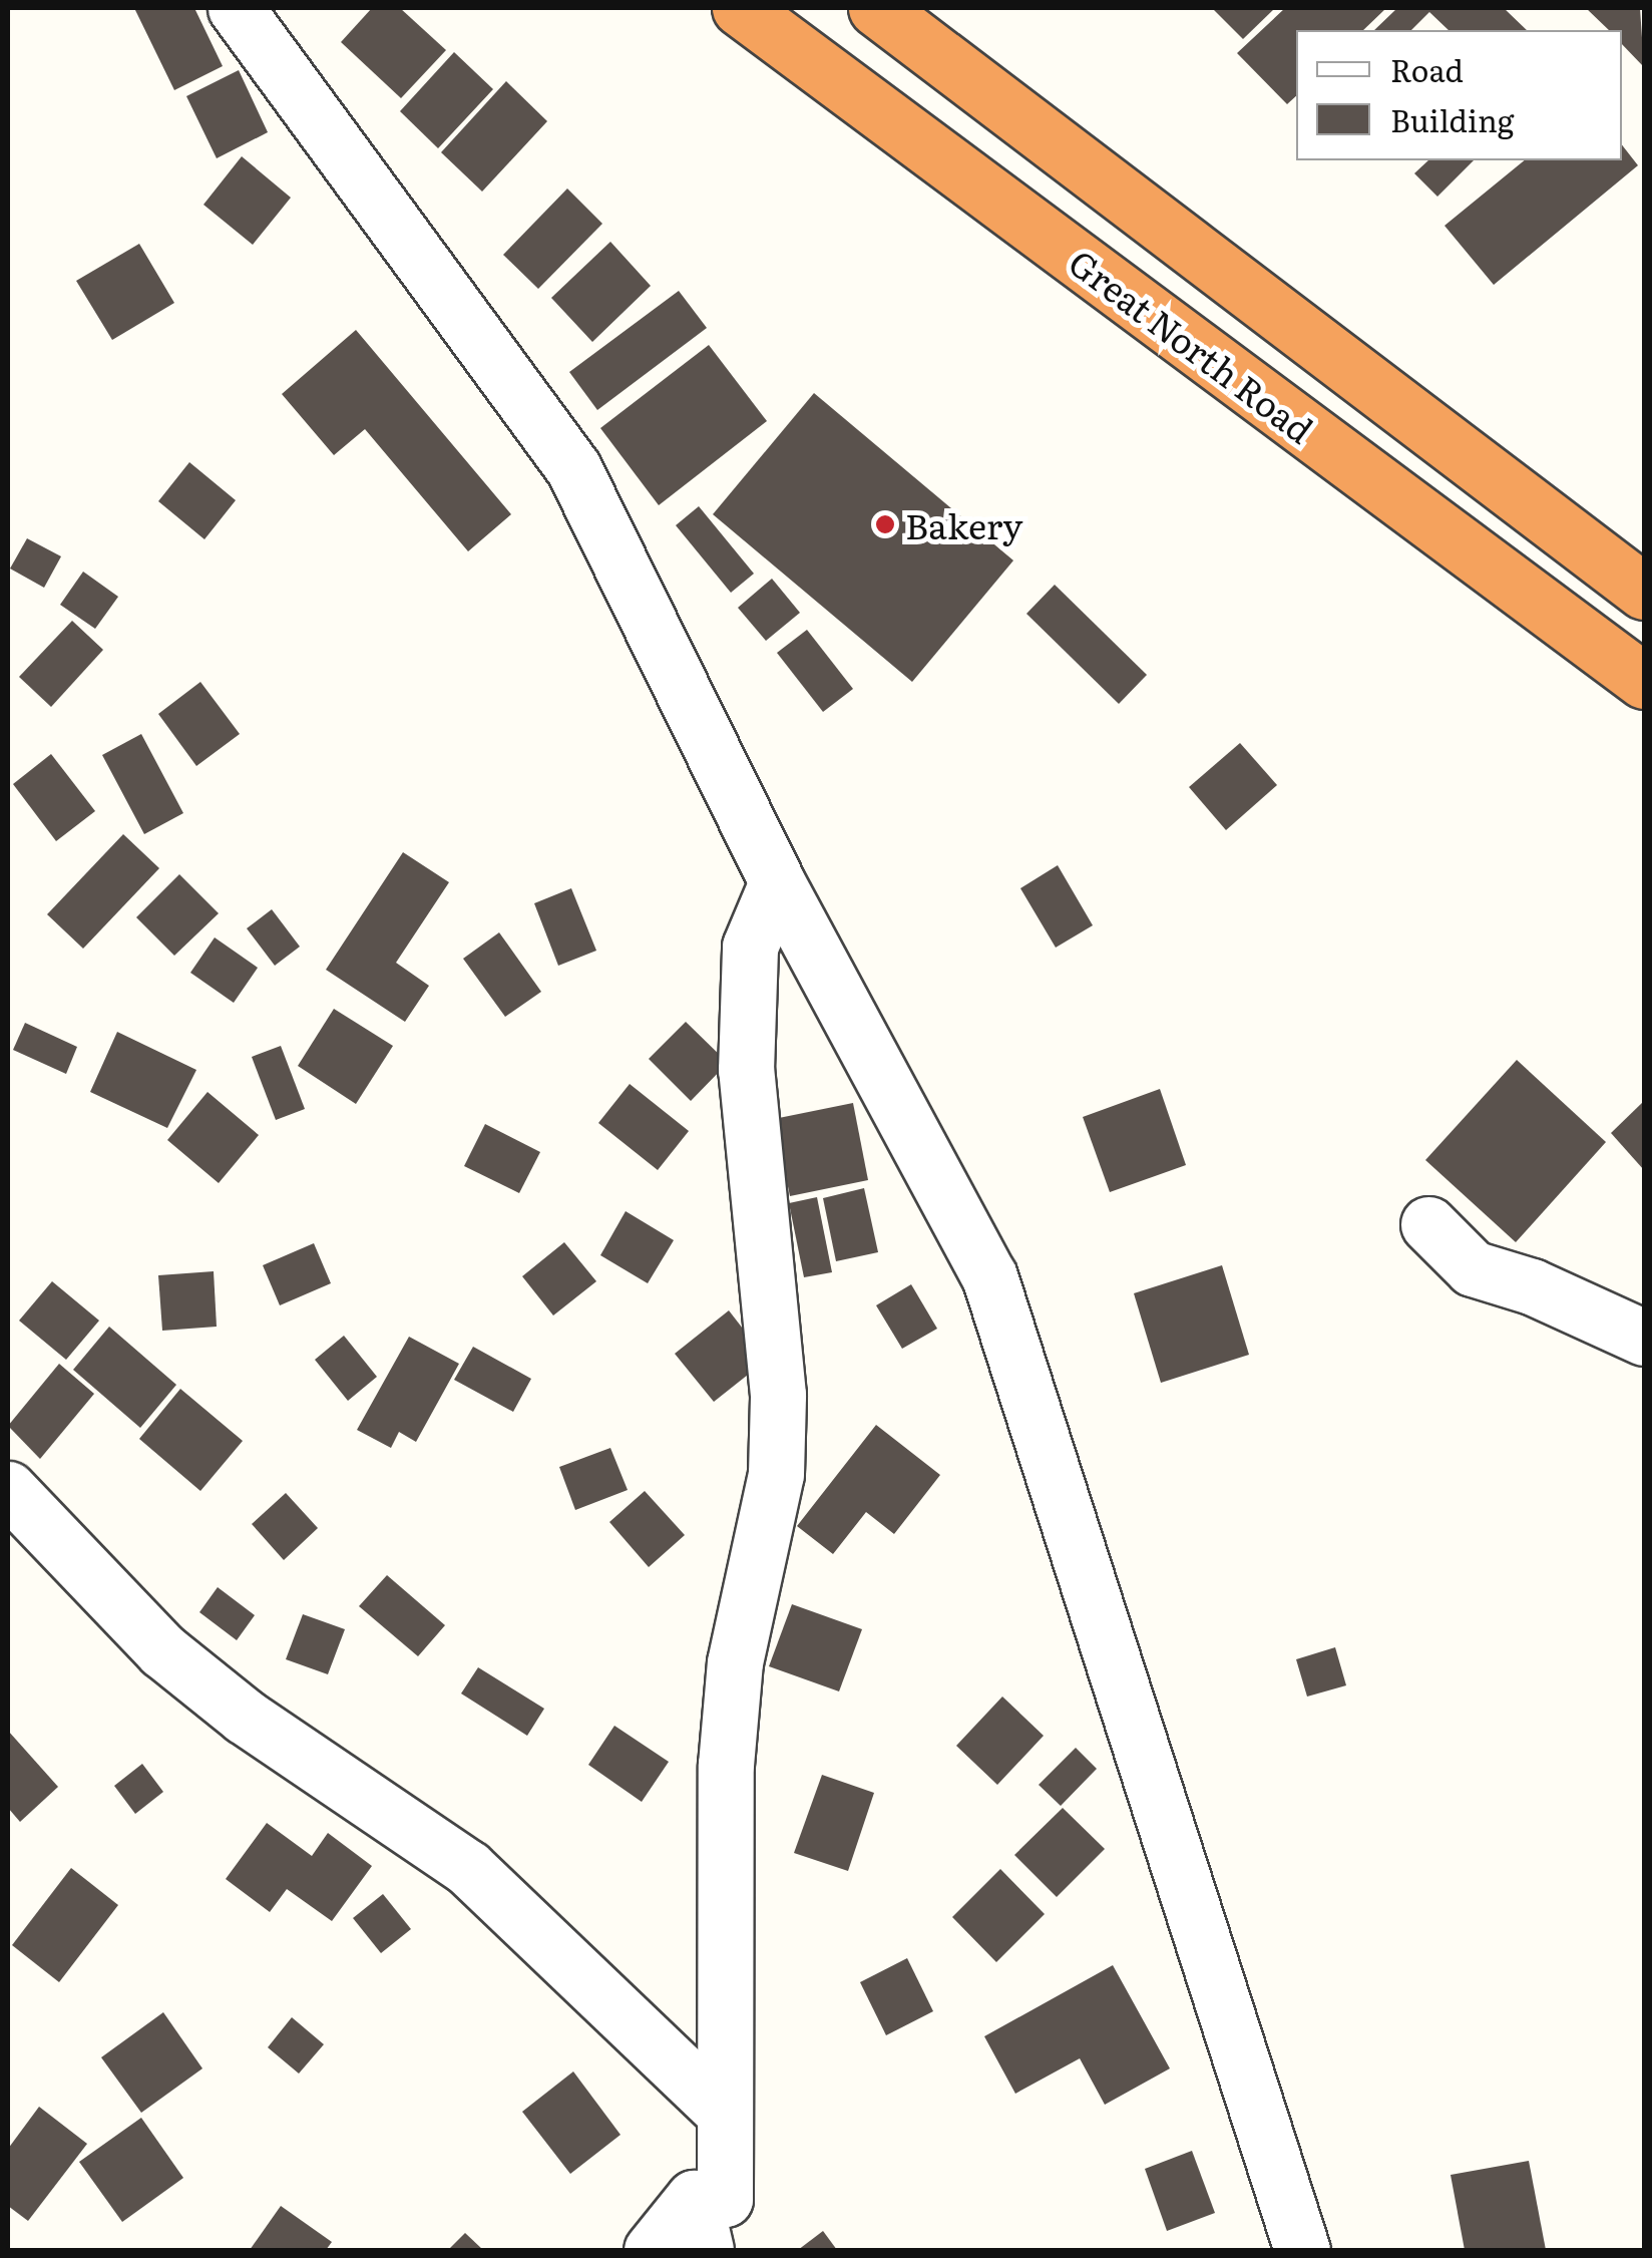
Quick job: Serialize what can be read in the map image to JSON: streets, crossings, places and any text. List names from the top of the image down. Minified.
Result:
{"streets":{"highway":["Great North Road"]},"places":["Bakery"],"legend":["Road","Building"]}
